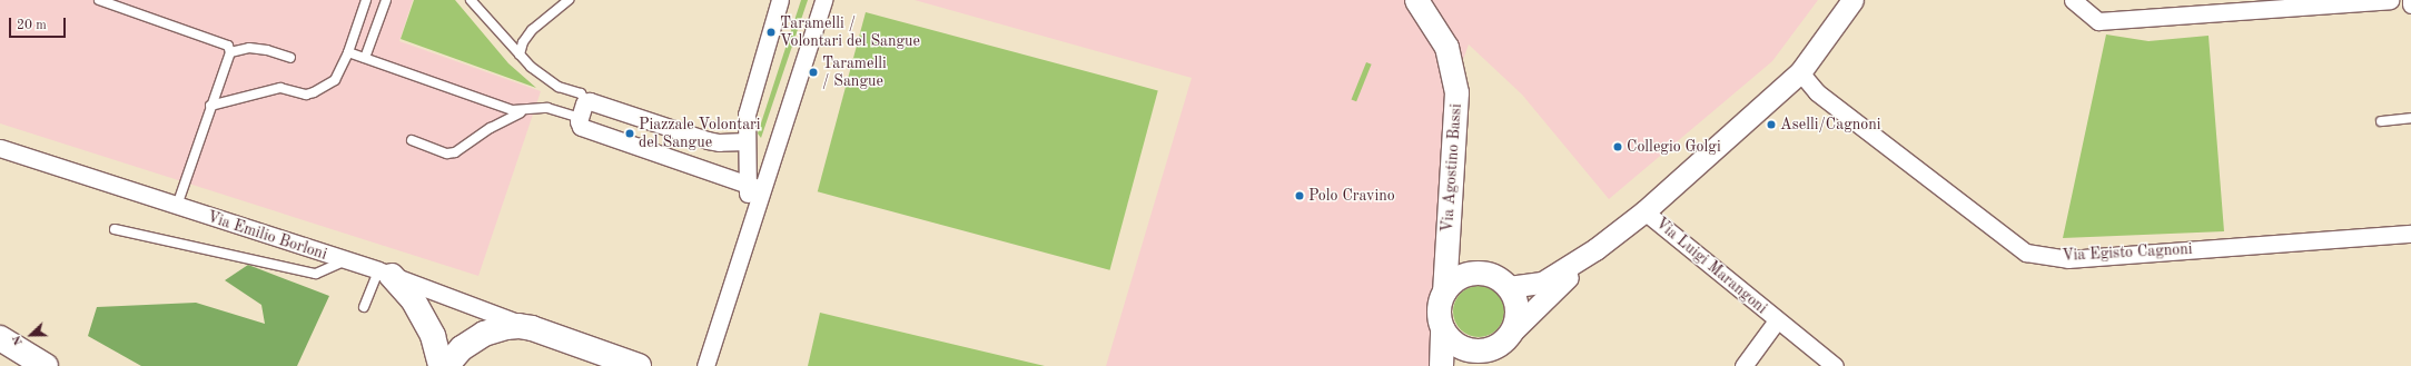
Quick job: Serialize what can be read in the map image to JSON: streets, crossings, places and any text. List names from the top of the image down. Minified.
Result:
{"streets":{"main road":["Via Agostino Bassi"],"street":["Via Emilio Borloni","Via Egisto Cagnoni","Via Luigi Marangoni"]},"places":["Taramelli / Volontari del Sangue","Taramelli / Sangue","Aselli/Cagnoni","Piazzale Volontari del Sangue","Collegio Golgi","Polo Cravino"],"scale_bar":"20 m","north":"left"}
